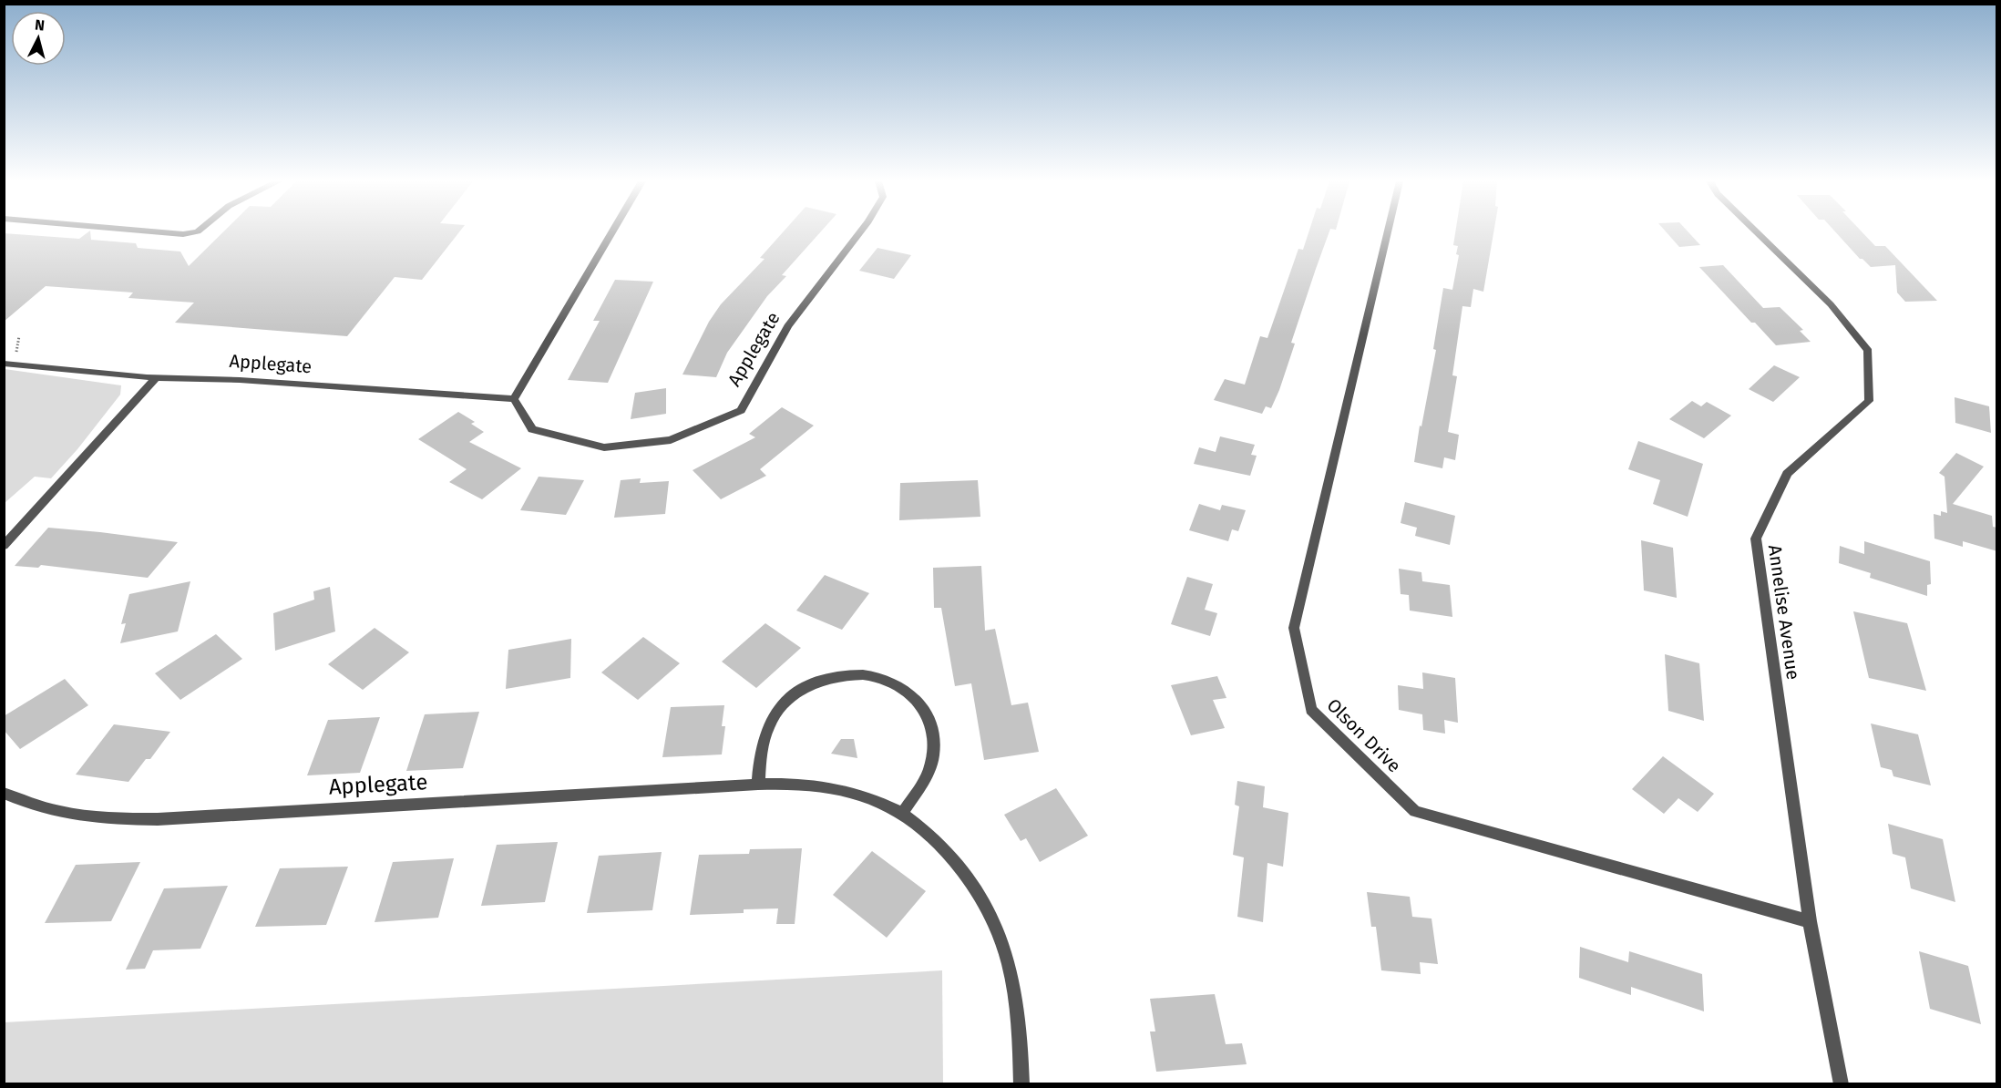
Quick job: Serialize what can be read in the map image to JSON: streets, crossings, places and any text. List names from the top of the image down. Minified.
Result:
{"streets":{"street":["Applegate","Annelise Avenue","Olson Drive"]},"crossings":[["Annelise Avenue","Olson Drive"]],"north":"top"}
